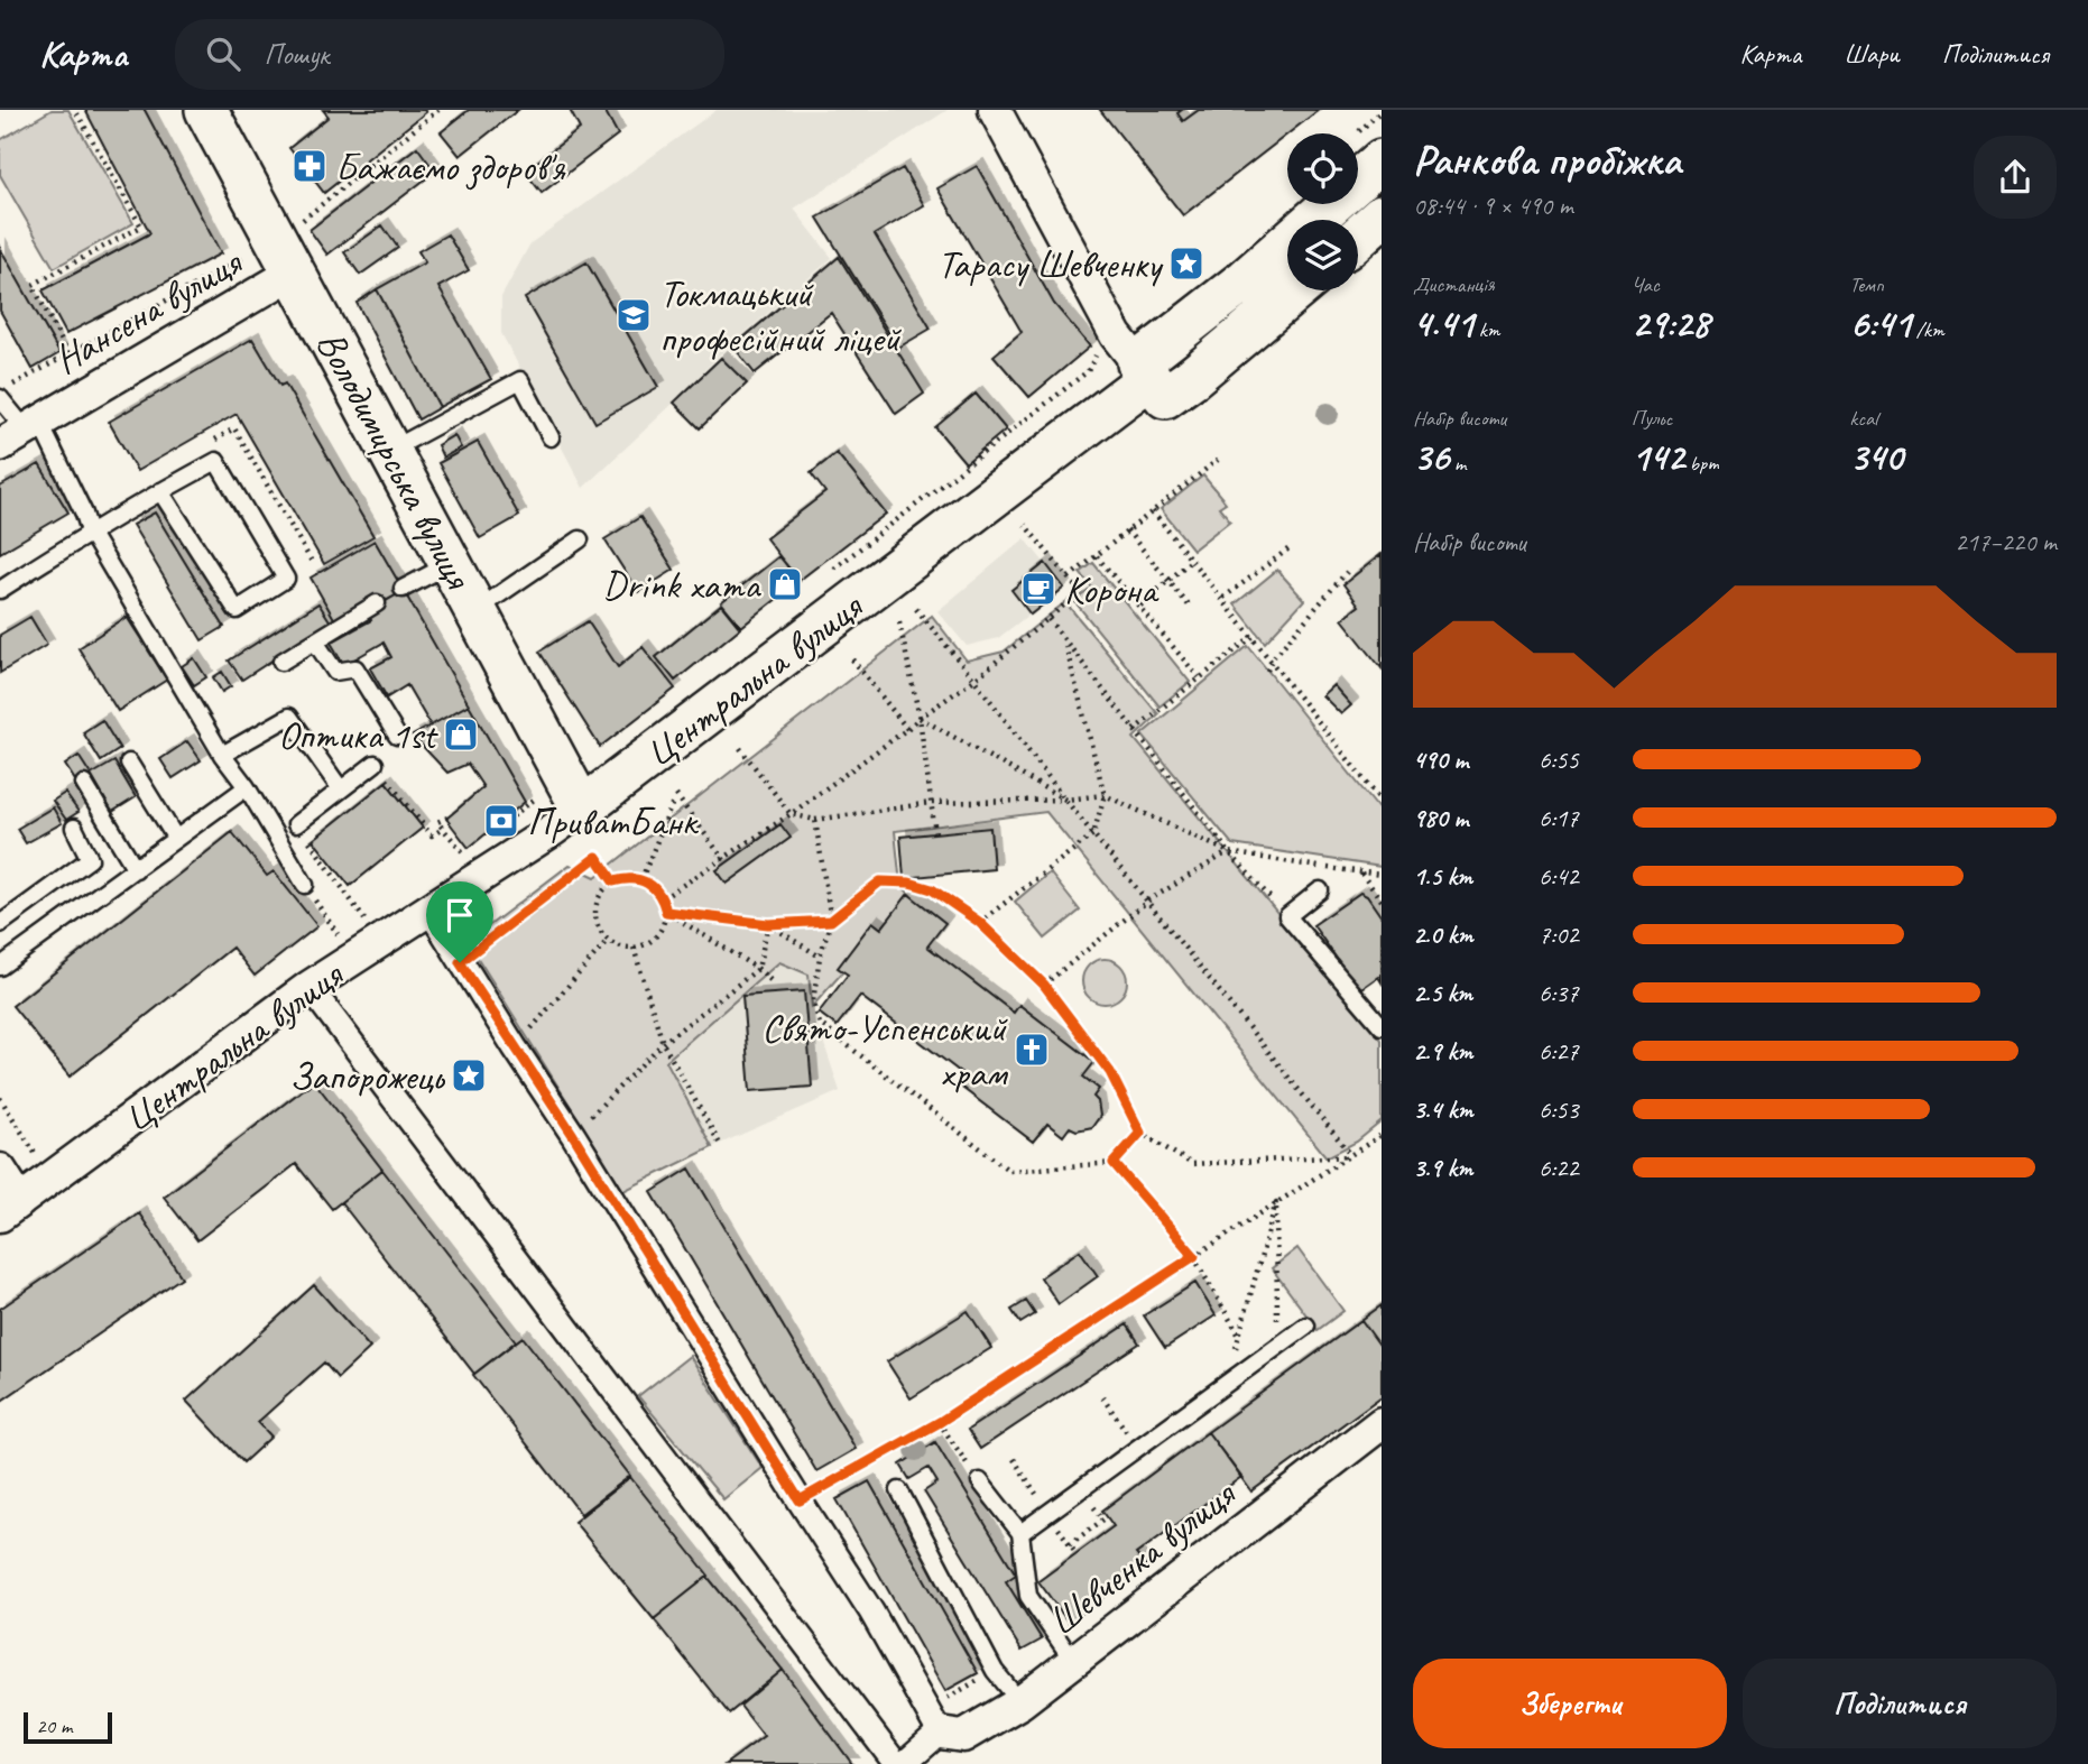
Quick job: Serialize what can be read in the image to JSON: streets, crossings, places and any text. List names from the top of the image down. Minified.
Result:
{"streets":{"street":["Нансена вулиця","Володимирська вулиця","Центральна вулиця","Шевченка вулиця"]},"crossings":[["Нансена вулиця","Володимирська вулиця"],["Володимирська вулиця","Центральна вулиця"]],"places":{"pharmacy":["Бажаємо здоров'я"],"place":["Тарасу Шевченку","Запорожець"],"school or university":["Токмацький професійний ліцей"],"shop":["Drink хата","Оптика 1st"],"cafe":["Корона"],"bank":["ПриватБанк"],"church":["Свято-Успенський храм"]},"scale_bar":"20 m","page":{"header":"Карта","search":"Пошук","nav":["Карта","Шари","Поділитися"],"heading":["Ранкова пробіжка","08:44 · 9 × 490 m"],"stats":[["Дистанція","4.41 km"],["Час","29:28"],["Темп","6:41 /km"],["Набір висоти","36 m"],["Пульс","142 bpm"],["kcal","340"]],"chart":["Набір висоти","217–220 m"],"list":[{"name":"490 m","note":"6:55"},{"name":"980 m","note":"6:17"},{"name":"1.5 km","note":"6:42"},{"name":"2.0 km","note":"7:02"},{"name":"2.5 km","note":"6:37"},{"name":"2.9 km","note":"6:27"},{"name":"3.4 km","note":"6:53"},{"name":"3.9 km","note":"6:22"}],"buttons":["Зберегти","Поділитися"],"scale":"20 m"}}
